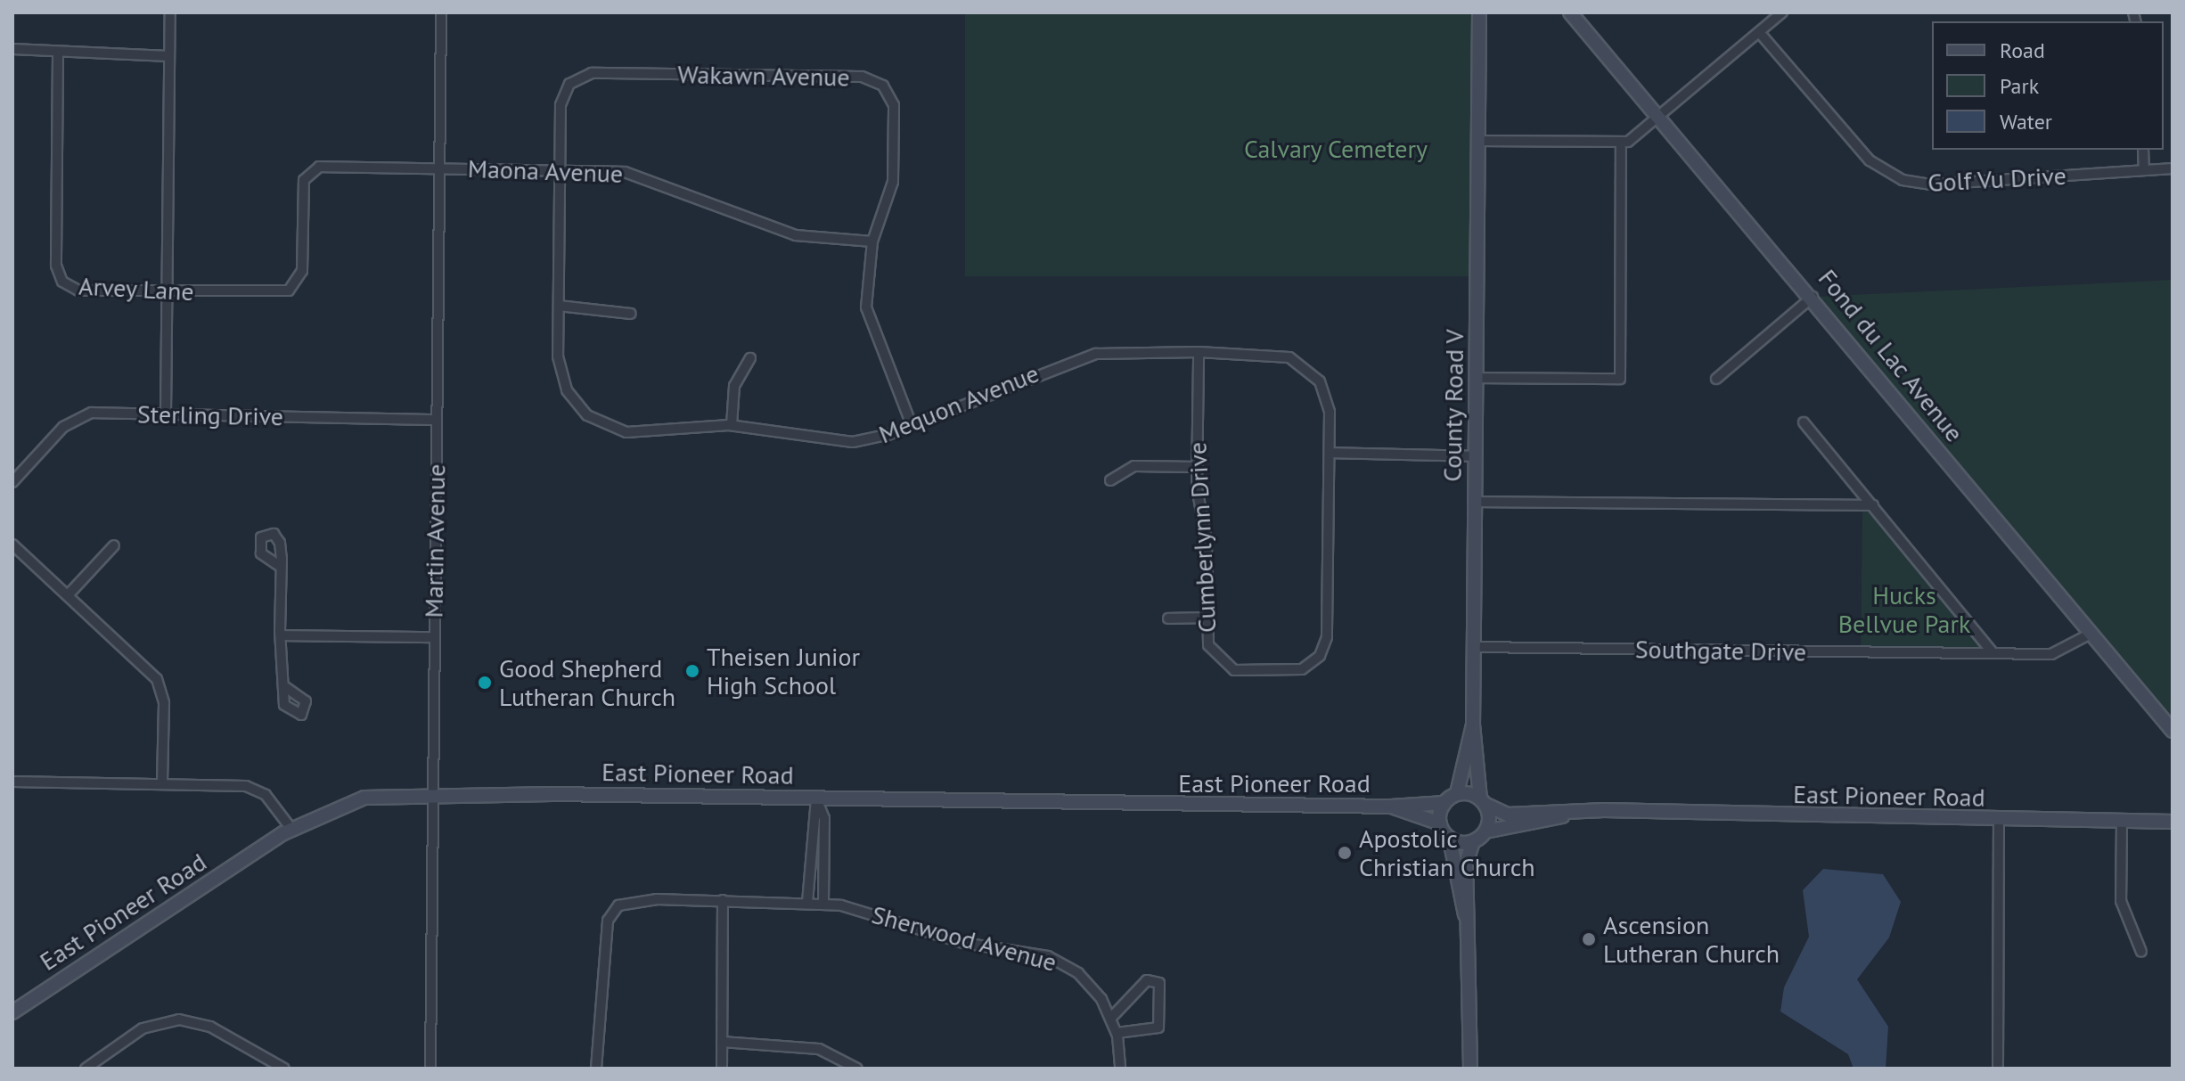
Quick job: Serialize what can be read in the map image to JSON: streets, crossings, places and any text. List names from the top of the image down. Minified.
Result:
{"streets":{"main road":["Fond du Lac Avenue","County Road V","East Pioneer Road"],"street":["Wakawn Avenue","Maona Avenue","Golf Vu Drive","Arvey Lane","Mequon Avenue","Sterling Drive","Cumberlynn Drive","Martin Avenue","Southgate Drive","Sherwood Avenue"]},"crossings":[["Wakawn Avenue","Maona Avenue"],["Wakawn Avenue","Mequon Avenue"],["Maona Avenue","Arvey Lane"],["Maona Avenue","Mequon Avenue"],["Maona Avenue","Martin Avenue"],["Fond du Lac Avenue","Southgate Drive"],["Mequon Avenue","Cumberlynn Drive"],["County Road V","Southgate Drive"],["County Road V","East Pioneer Road"],["Sterling Drive","Martin Avenue"],["Martin Avenue","East Pioneer Road"]],"parks":["Calvary Cemetery","Hucks Bellvue Park"],"places":["Theisen Junior High School","Good Shepherd Lutheran Church","Apostolic Christian Church","Ascension Lutheran Church"],"legend":["Road","Park","Water"]}
